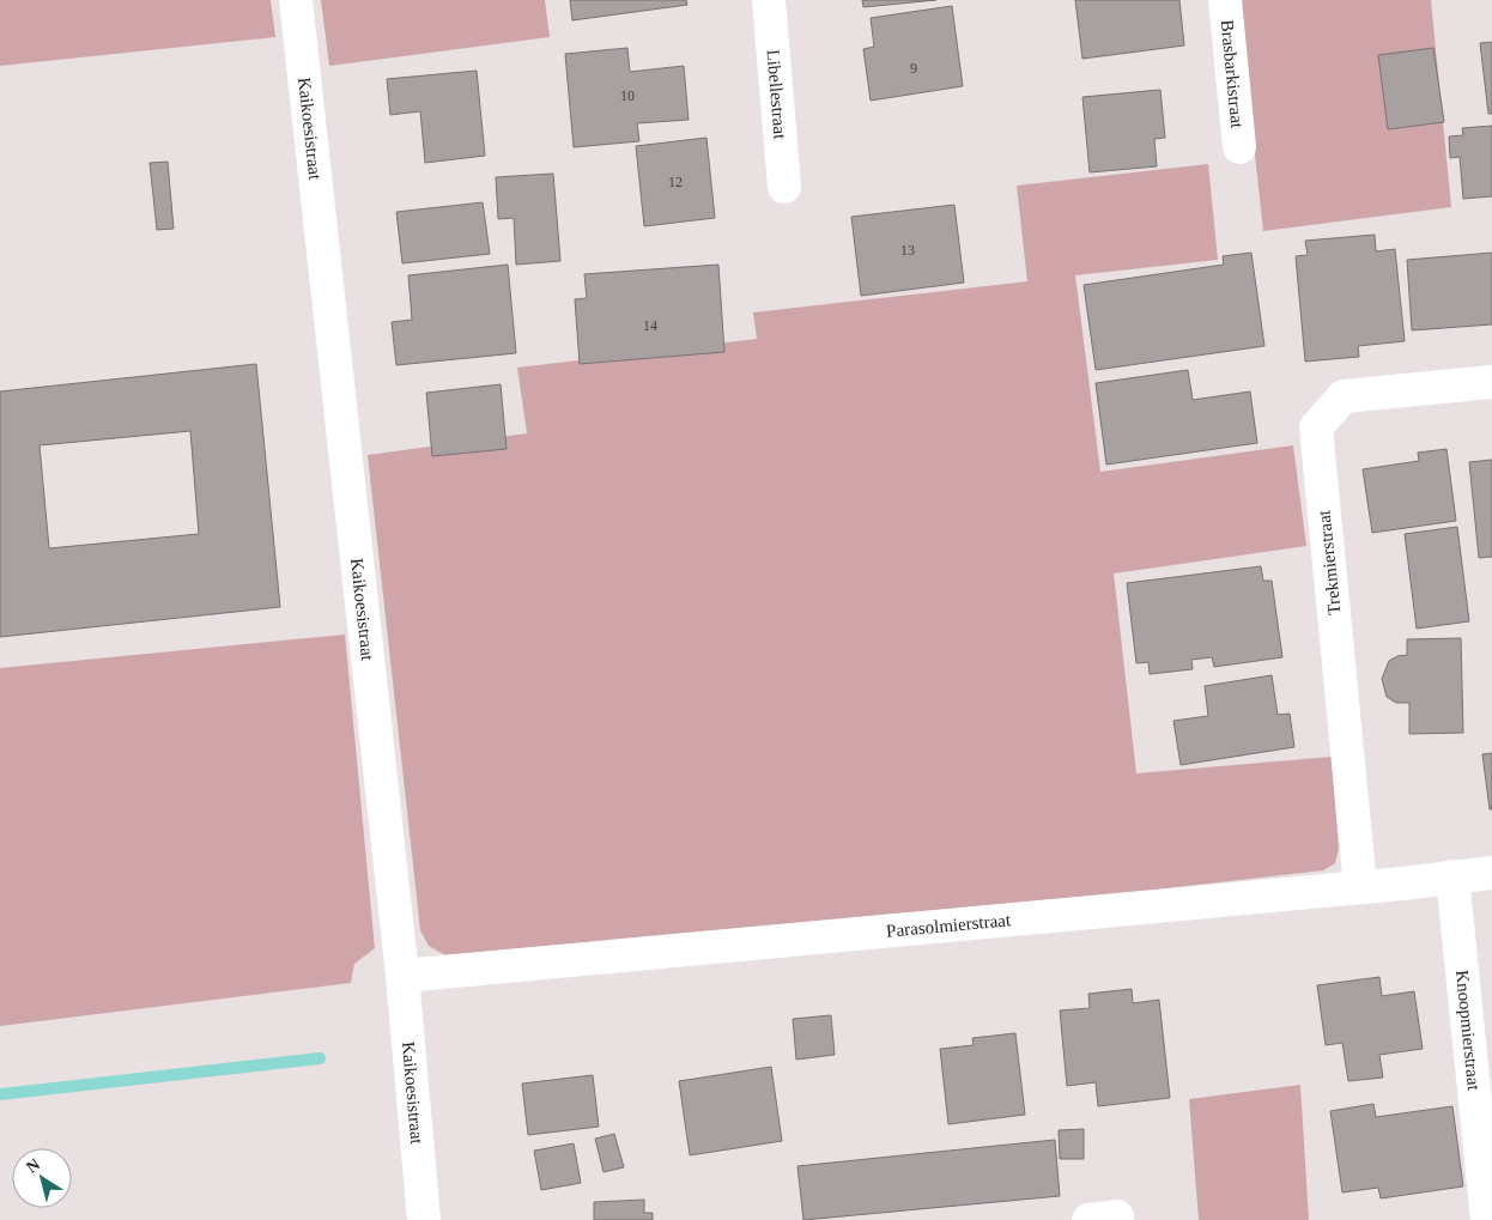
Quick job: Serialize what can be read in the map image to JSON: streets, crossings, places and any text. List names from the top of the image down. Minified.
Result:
{"streets":{"street":["Brasbarkistraat","Libellestraat","Kaikoesistraat","Trekmierstraat","Parasolmierstraat","Knoopmierstraat"]},"crossings":[["Kaikoesistraat","Parasolmierstraat"],["Trekmierstraat","Parasolmierstraat"],["Parasolmierstraat","Knoopmierstraat"]],"house_numbers":["9","10","12","13","14"],"north":"top left"}
